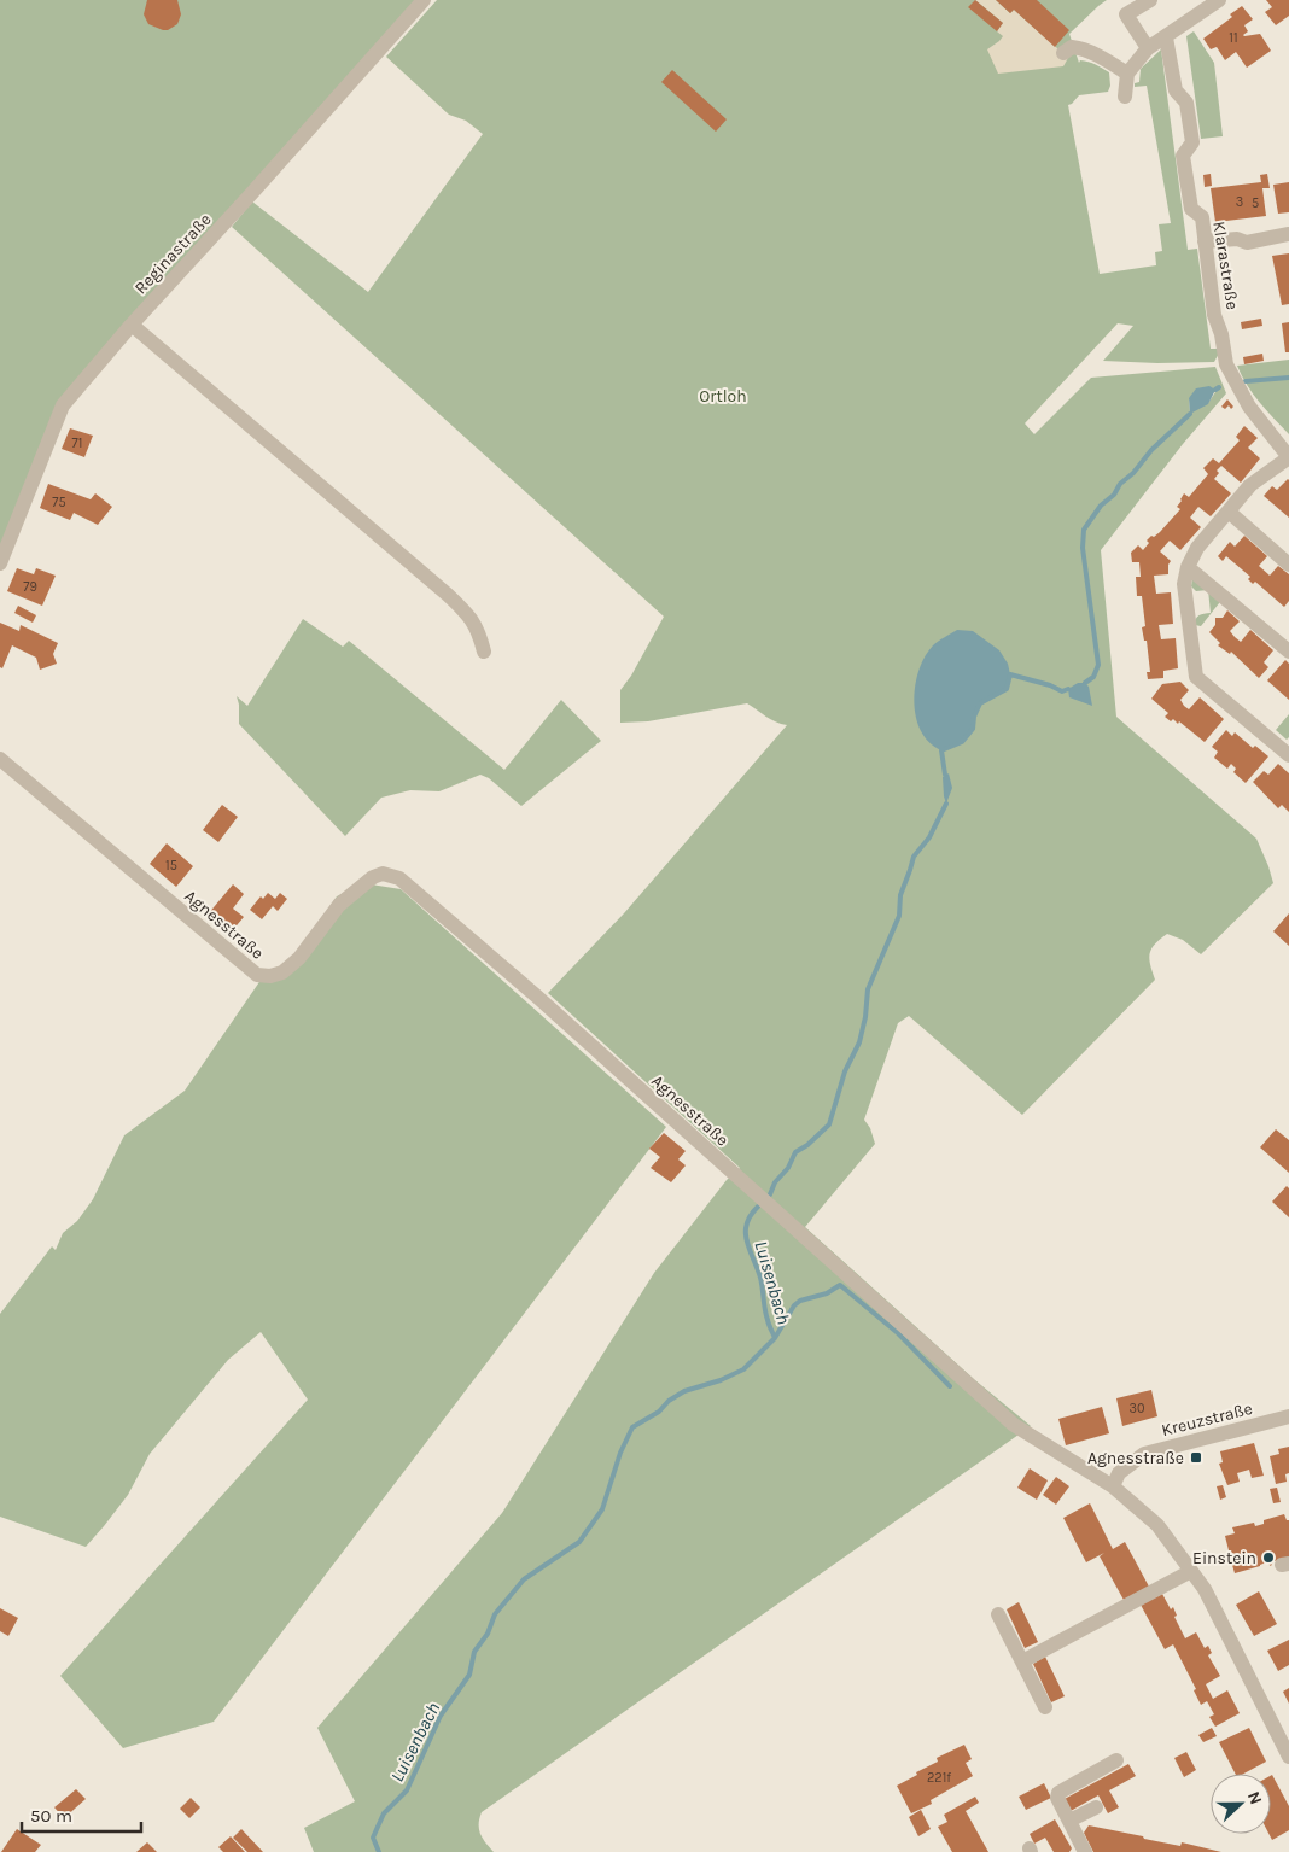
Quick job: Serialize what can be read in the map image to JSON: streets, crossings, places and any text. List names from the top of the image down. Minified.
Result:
{"streets":{"street":["Reginastraße","Klarastraße","Agnesstraße","Kreuzstraße"]},"crossings":[["Agnesstraße","Kreuzstraße"]],"water":["Luisenbach"],"parks":["Ortloh"],"places":{"transit":["Agnesstraße"],"other":["Einstein"]},"house_numbers":["11","3","5","71","75","79","15","30","221f"],"scale_bar":"50 m","north":"right"}
